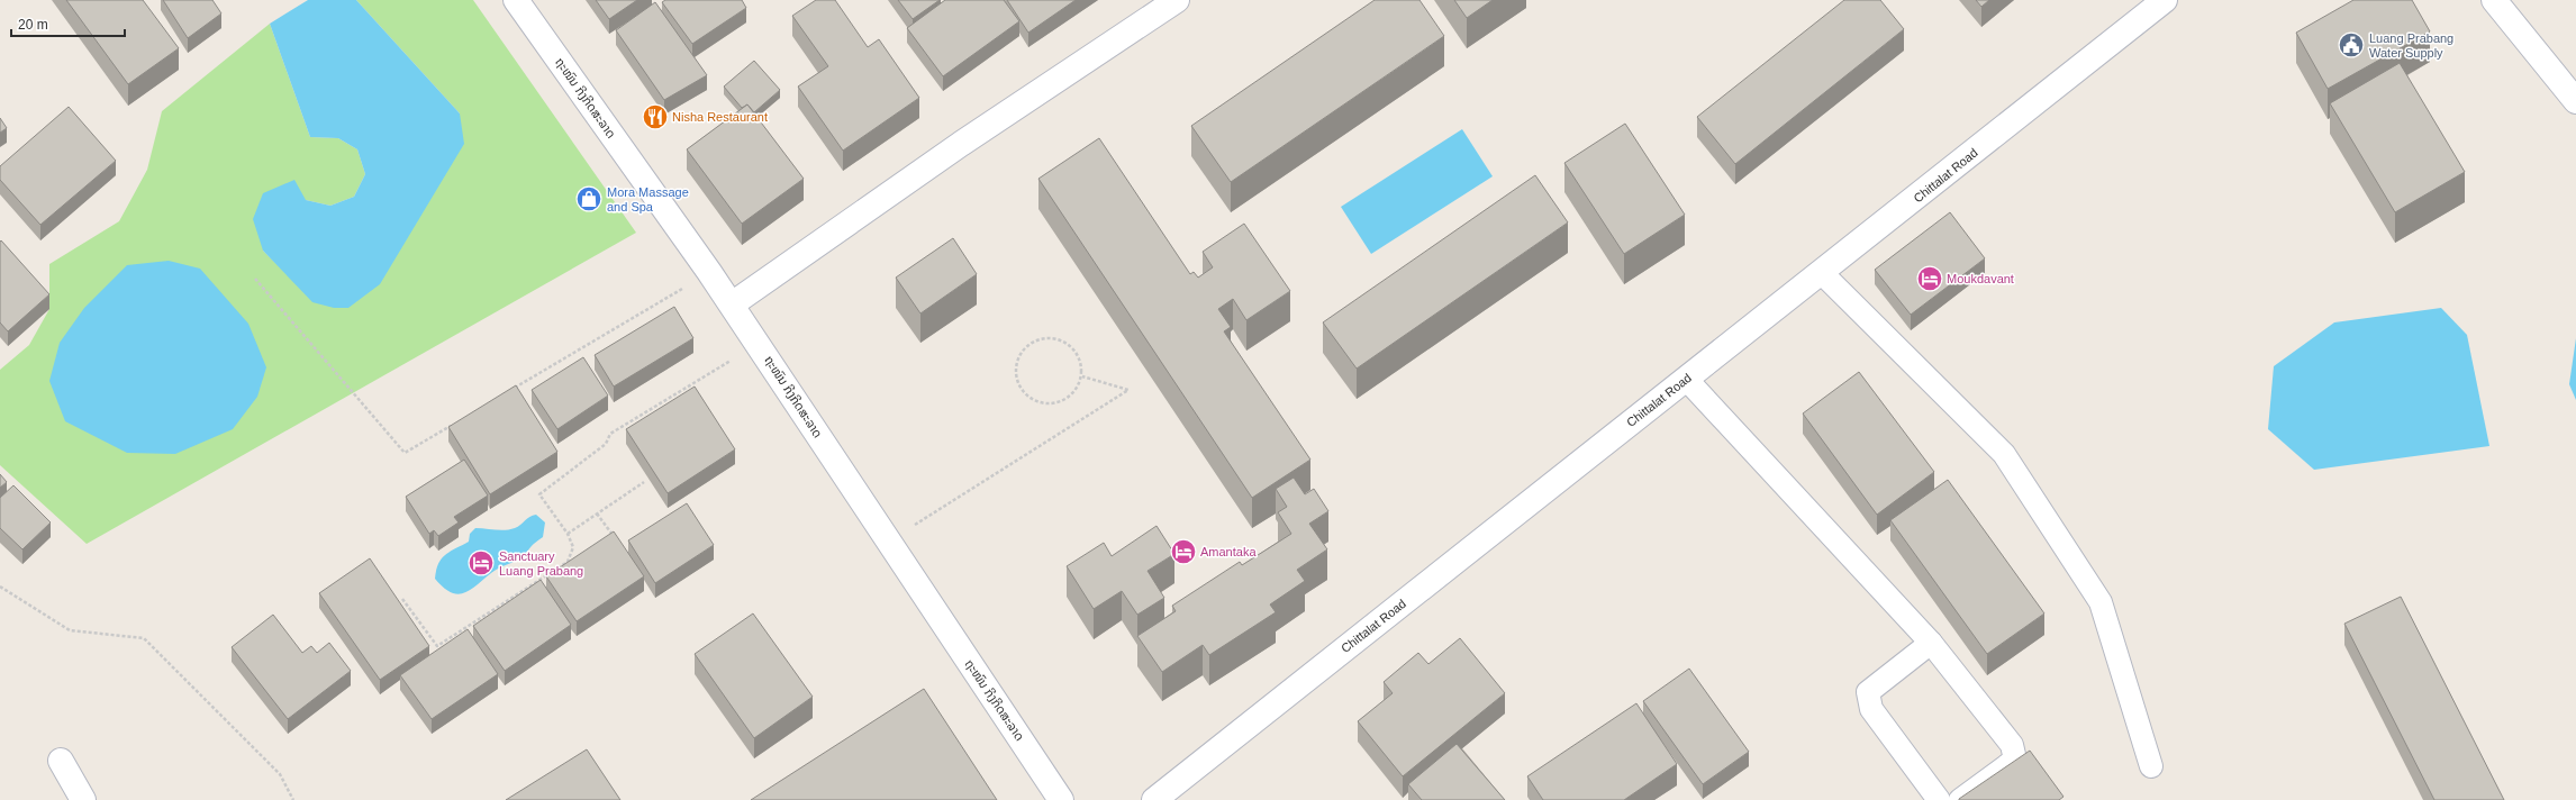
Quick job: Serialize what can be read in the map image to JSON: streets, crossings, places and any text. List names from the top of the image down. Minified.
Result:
{"streets":{"street":["ຖະໜົນ ກິງກິດສະລາດ","Chittalat Road"]},"places":{"public building":["Luang Prabang Water Supply"],"restaurant":["Nisha Restaurant"],"shop":["Mora Massage and Spa"],"hotel":["Moukdavant","Amantaka","Sanctuary Luang Prabang"]},"scale_bar":"20 m"}
